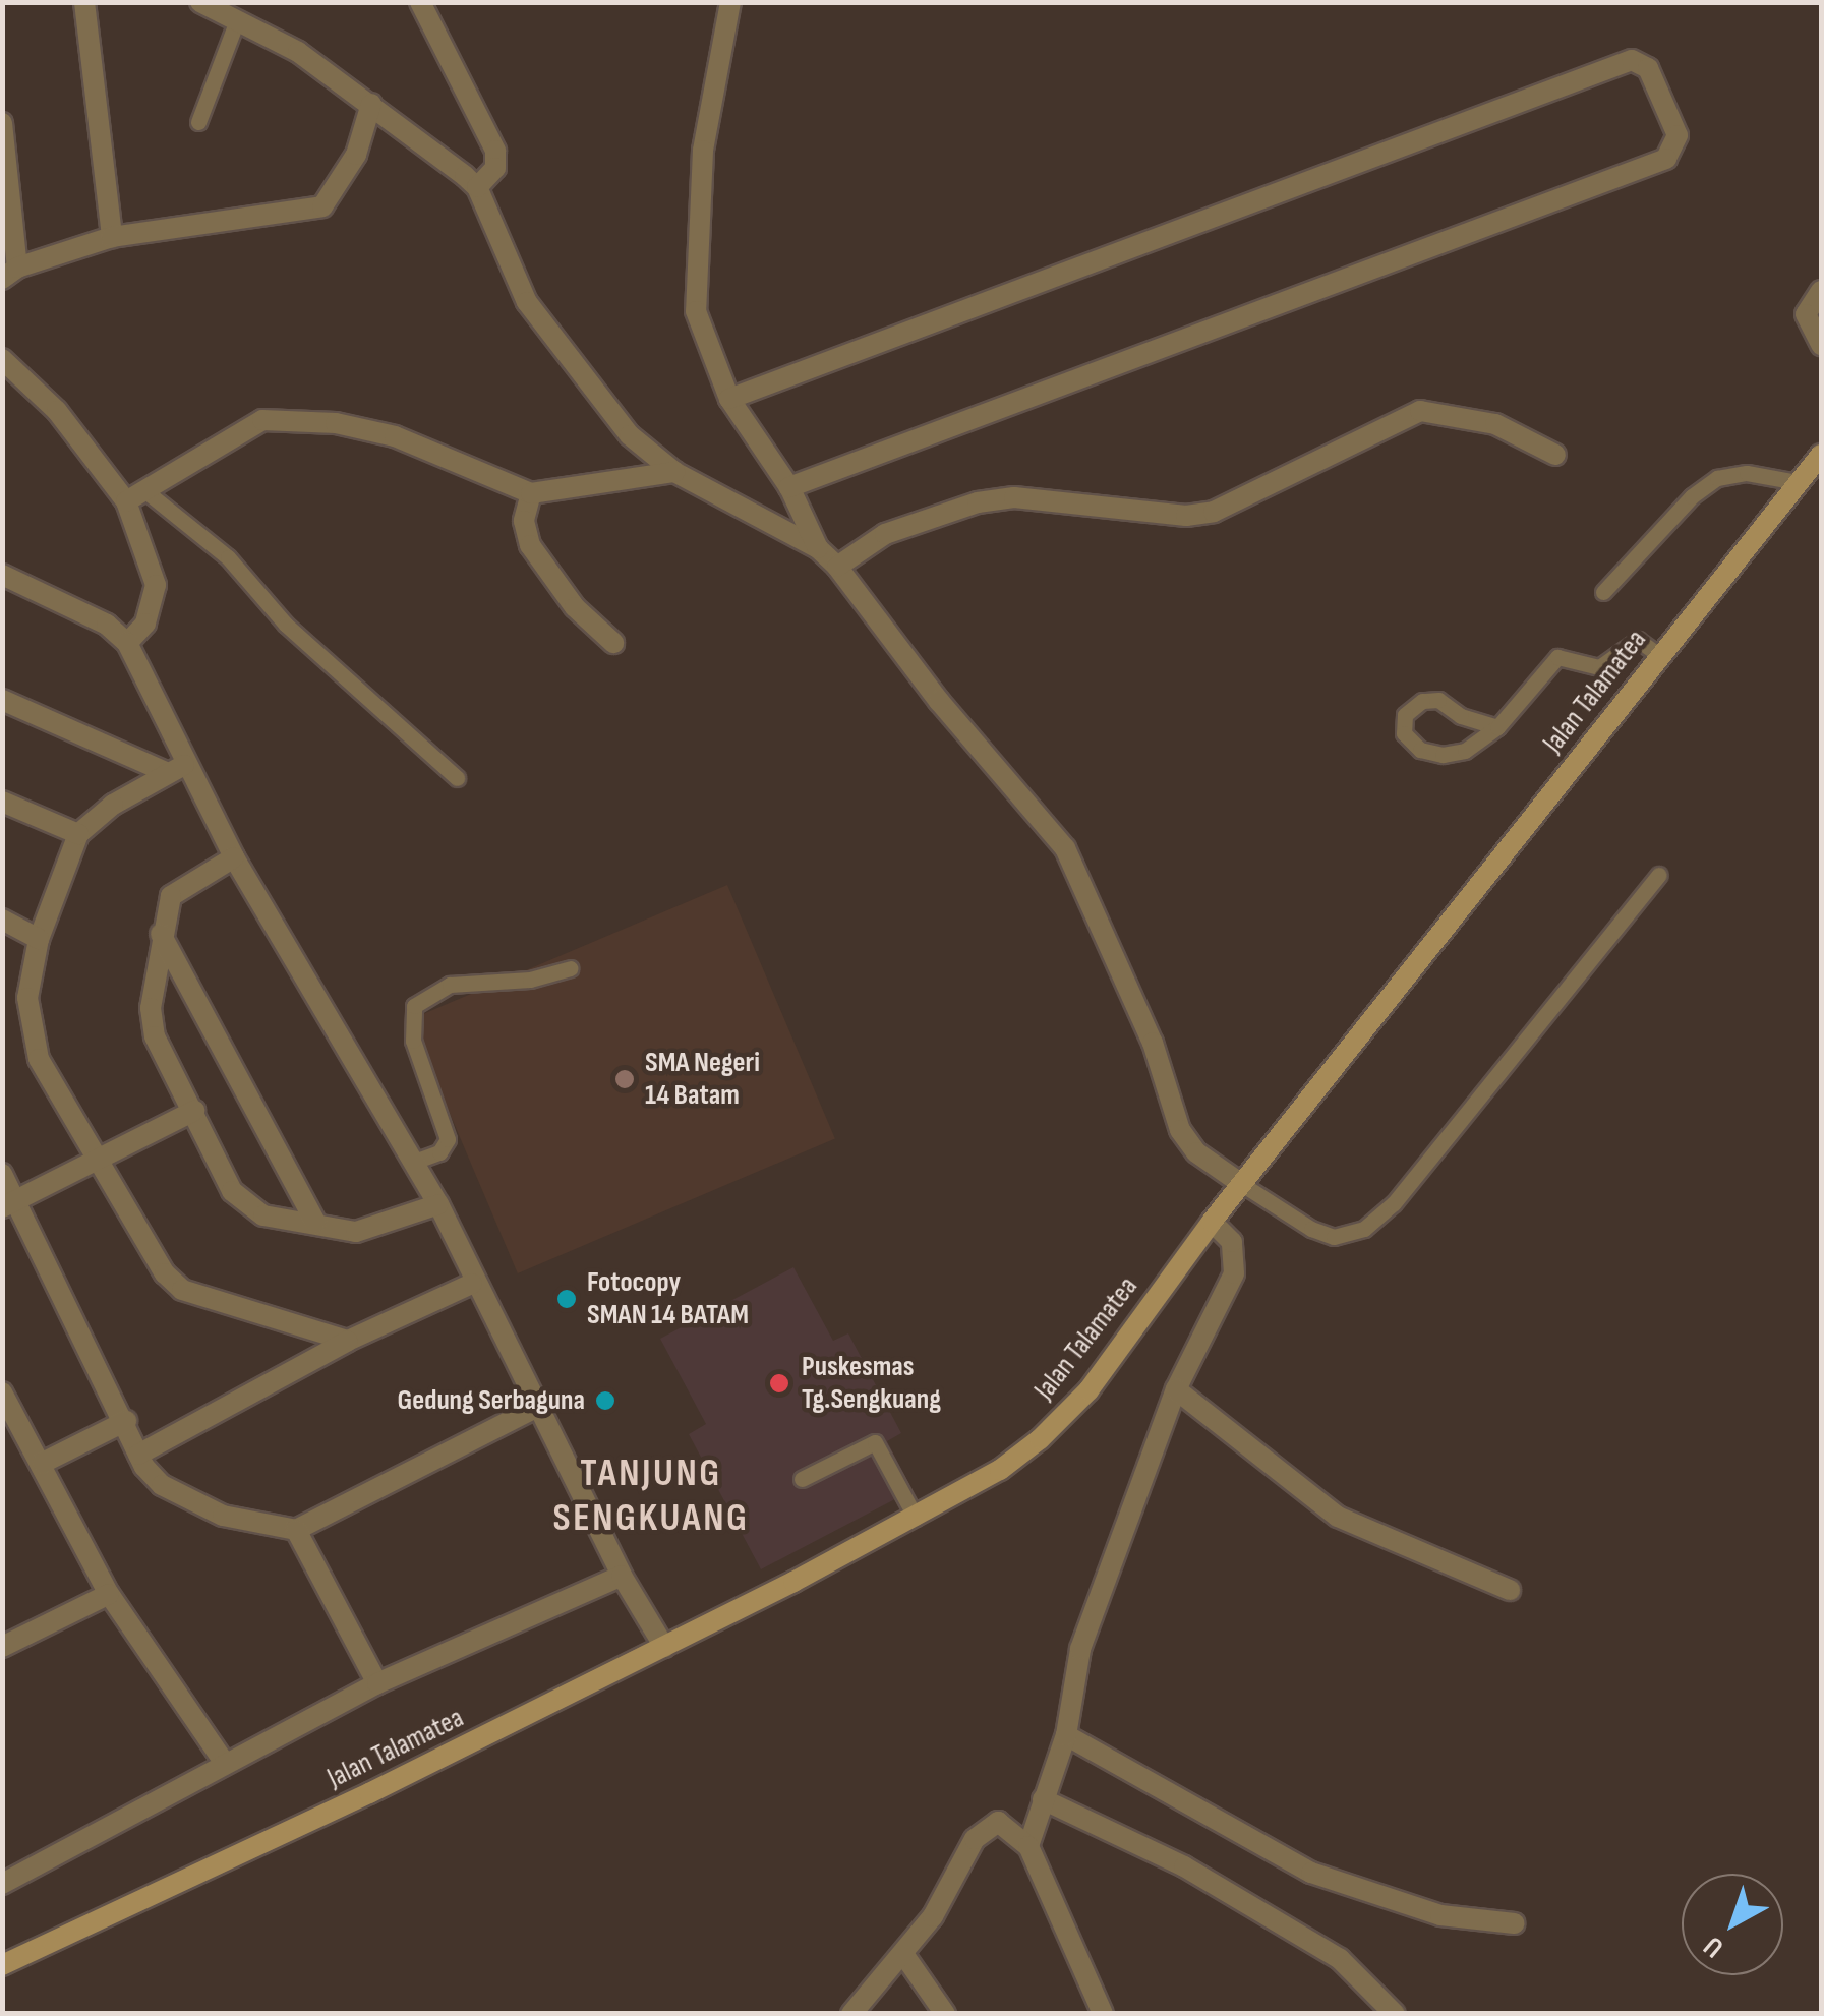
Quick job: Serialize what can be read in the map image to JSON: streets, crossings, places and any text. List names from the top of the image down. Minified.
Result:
{"streets":{"street":["Jalan Talamatea"]},"districts":["TANJUNG SENGKUANG"],"places":["SMA Negeri 14 Batam","Fotocopy SMAN 14 BATAM","Puskesmas Tg.Sengkuang","Gedung Serbaguna"],"north":"bottom left"}
